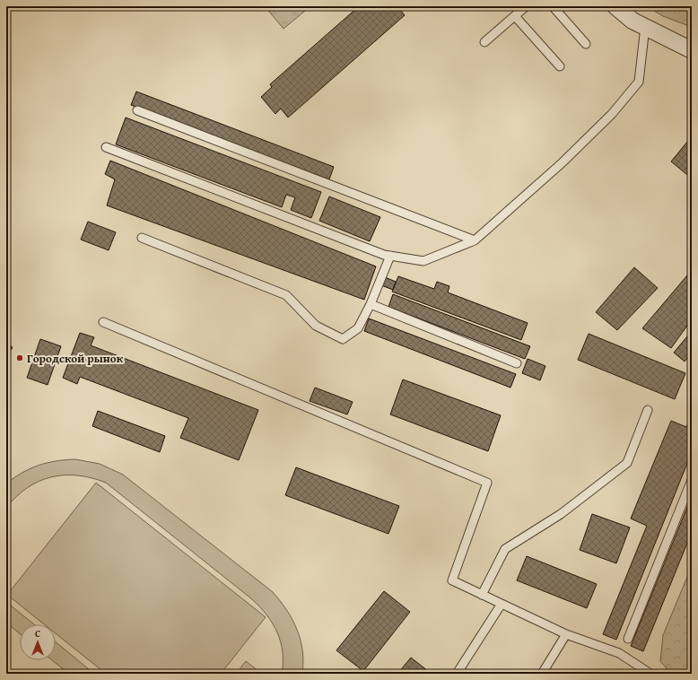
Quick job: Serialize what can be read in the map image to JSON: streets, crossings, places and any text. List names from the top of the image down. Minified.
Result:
{"places":["Городской рынок"],"north":"top"}
